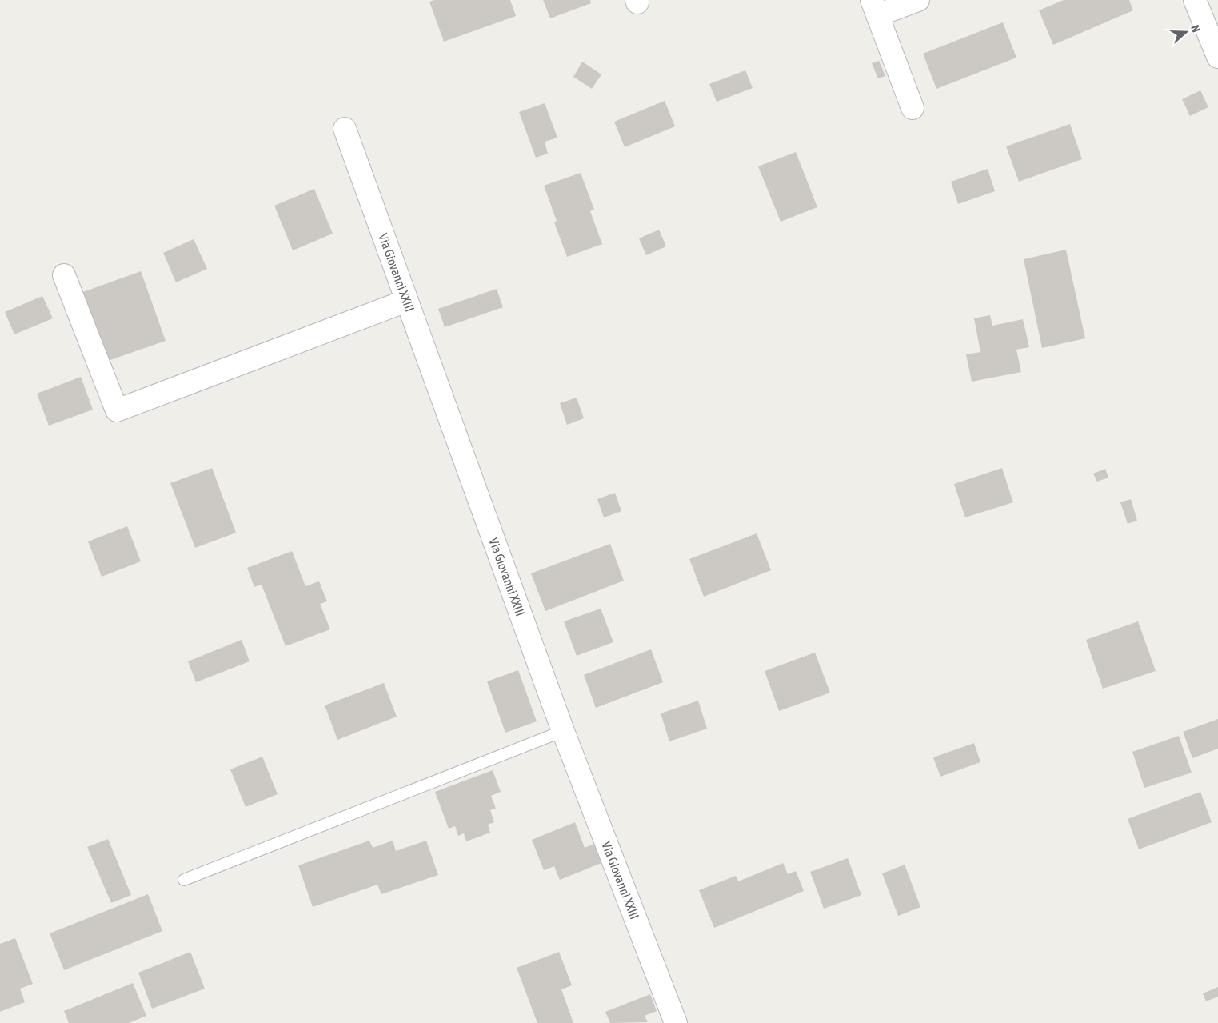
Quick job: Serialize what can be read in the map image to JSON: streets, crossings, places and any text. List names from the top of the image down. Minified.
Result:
{"streets":{"street":["Via Giovanni XXIII"]},"north":"right"}
